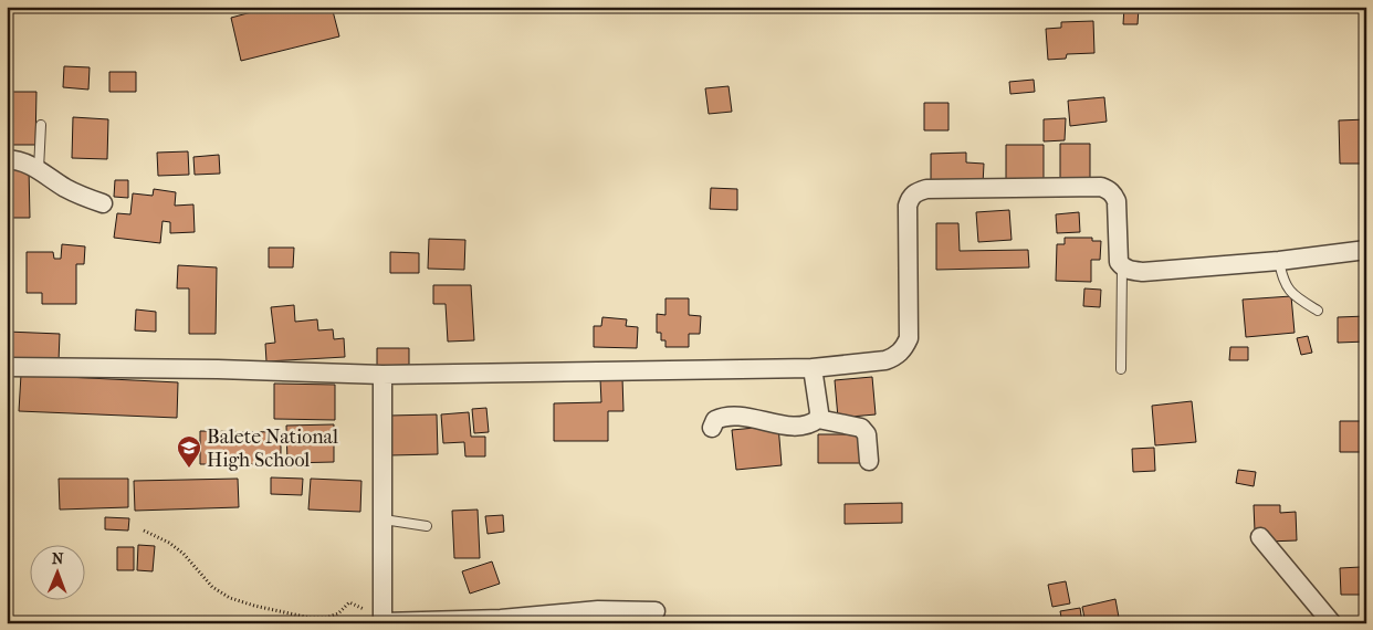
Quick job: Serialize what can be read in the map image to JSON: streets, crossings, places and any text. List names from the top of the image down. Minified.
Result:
{"places":{"school or university":["Balete National High School"]},"north":"top"}
